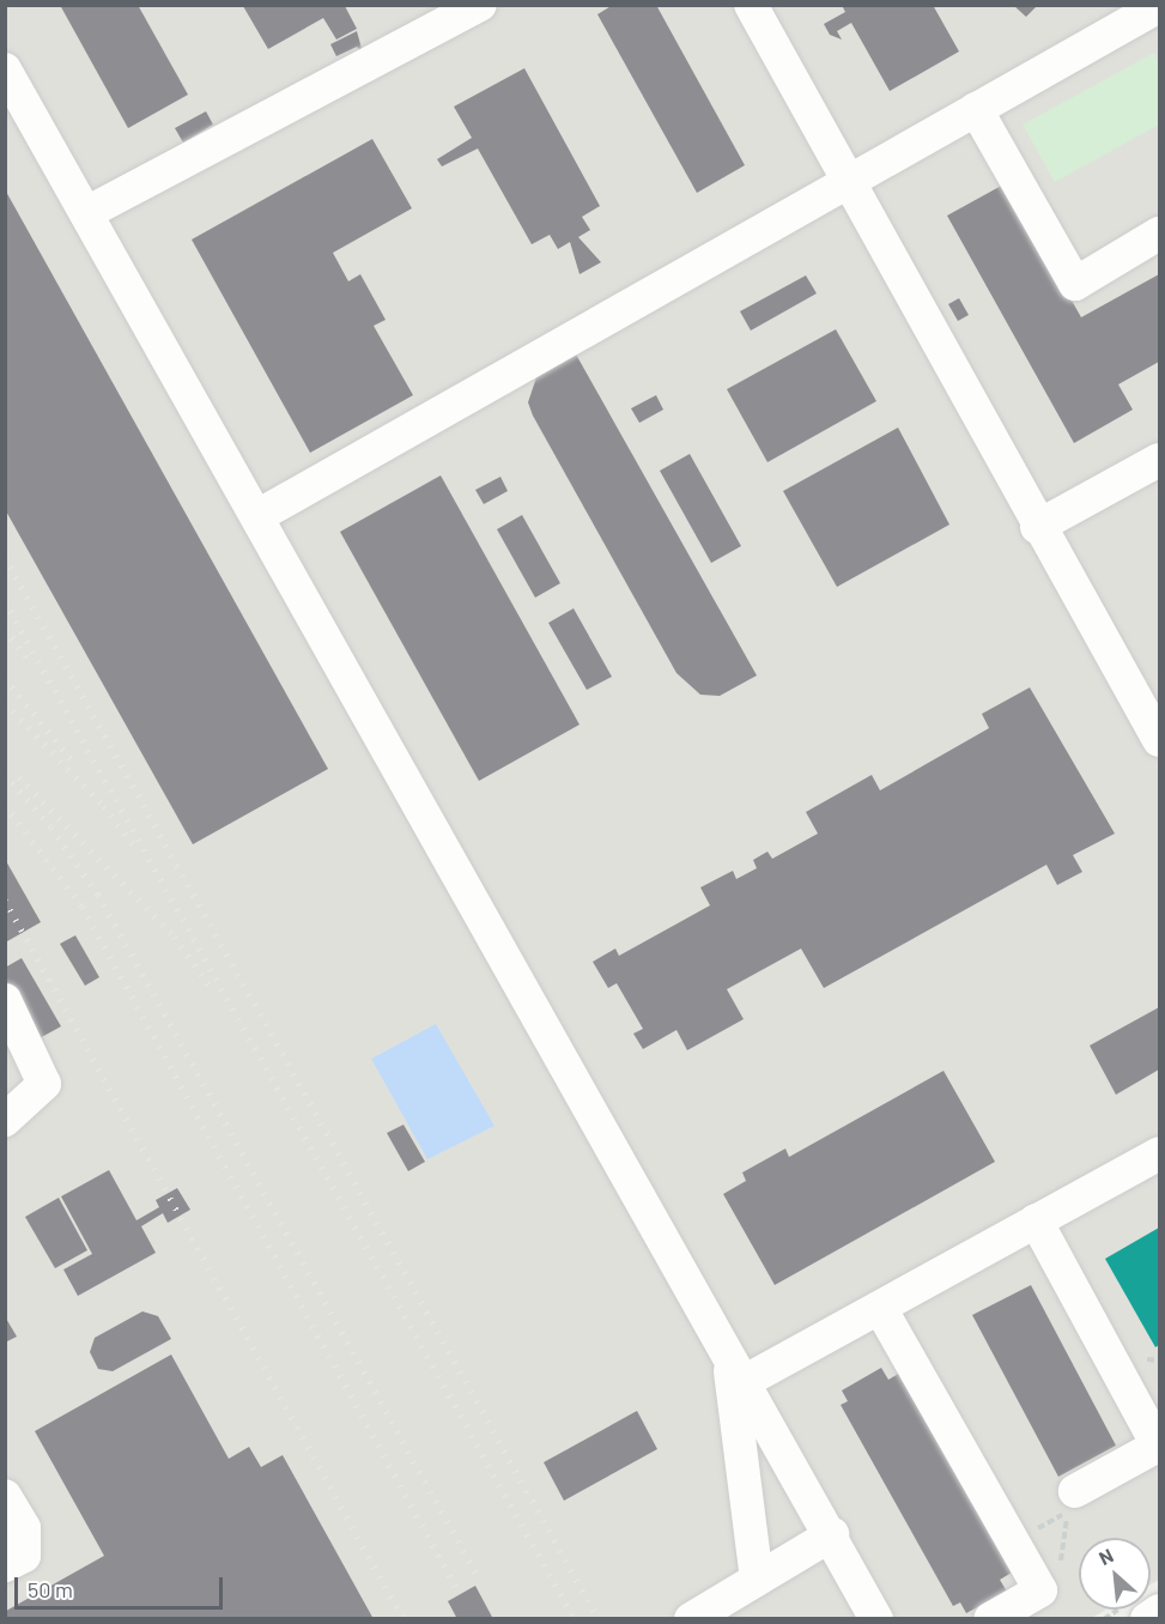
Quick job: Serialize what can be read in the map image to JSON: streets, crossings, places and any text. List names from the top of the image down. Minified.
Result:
{"scale_bar":"50 m","north":"top left"}
